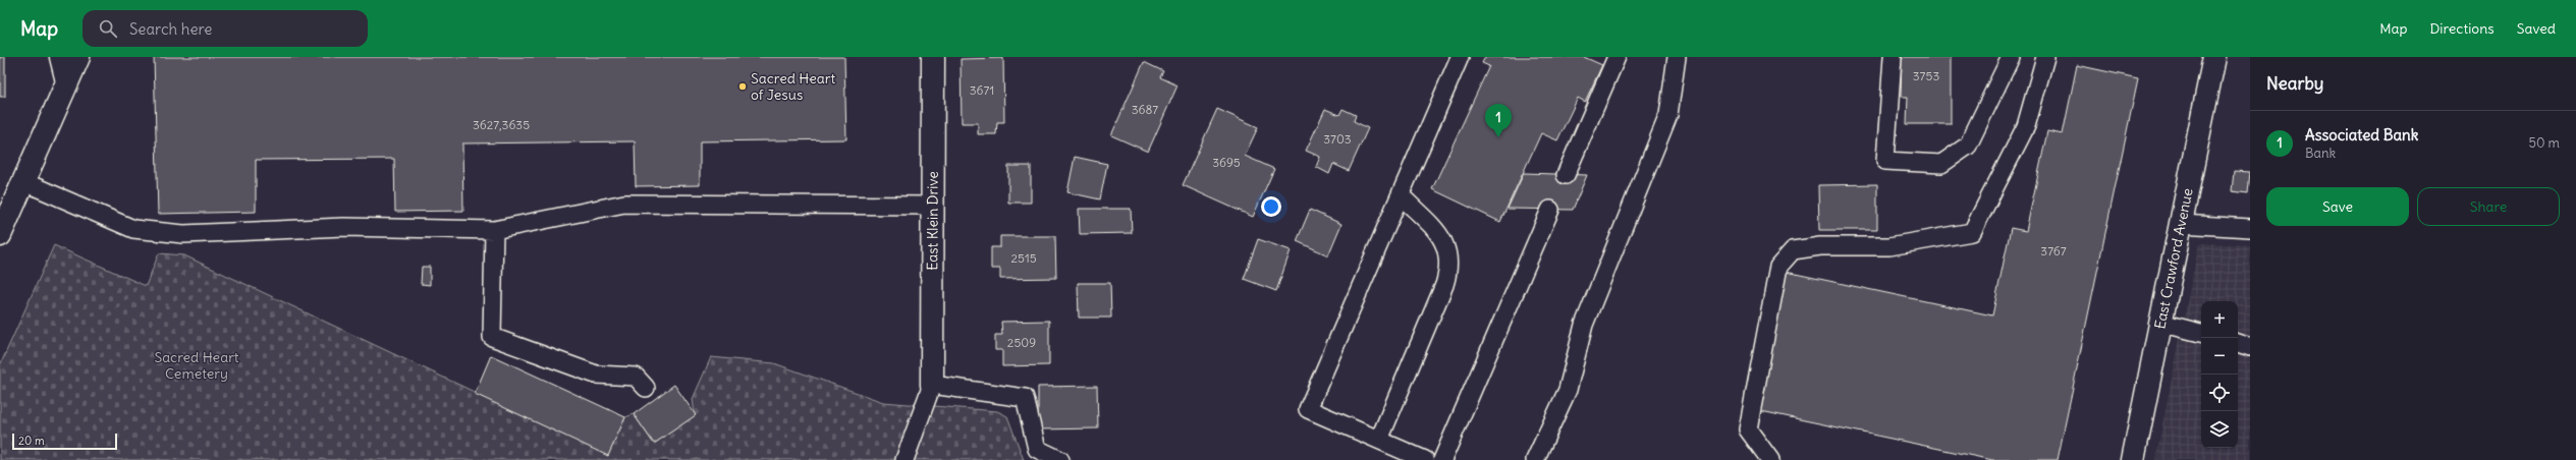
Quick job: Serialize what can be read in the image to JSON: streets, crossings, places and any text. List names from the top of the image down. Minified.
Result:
{"streets":{"street":["East Klein Drive","East Crawford Avenue"]},"parks":["Sacred Heart Cemetery"],"places":["Sacred Heart of Jesus"],"house_numbers":["3753","3671","3687","3627,3635","3703","3695","3767","2515","2509"],"scale_bar":"20 m","page":{"header":"Map","search":"Search here","nav":["Map","Directions","Saved"],"heading":"Nearby","pins":"1","list":[{"mark":"1","name":"Associated Bank","note":"Bank","value":"50 m"}],"buttons":["Save","Share"],"map_buttons":["+","−"],"scale":"20 m"}}
